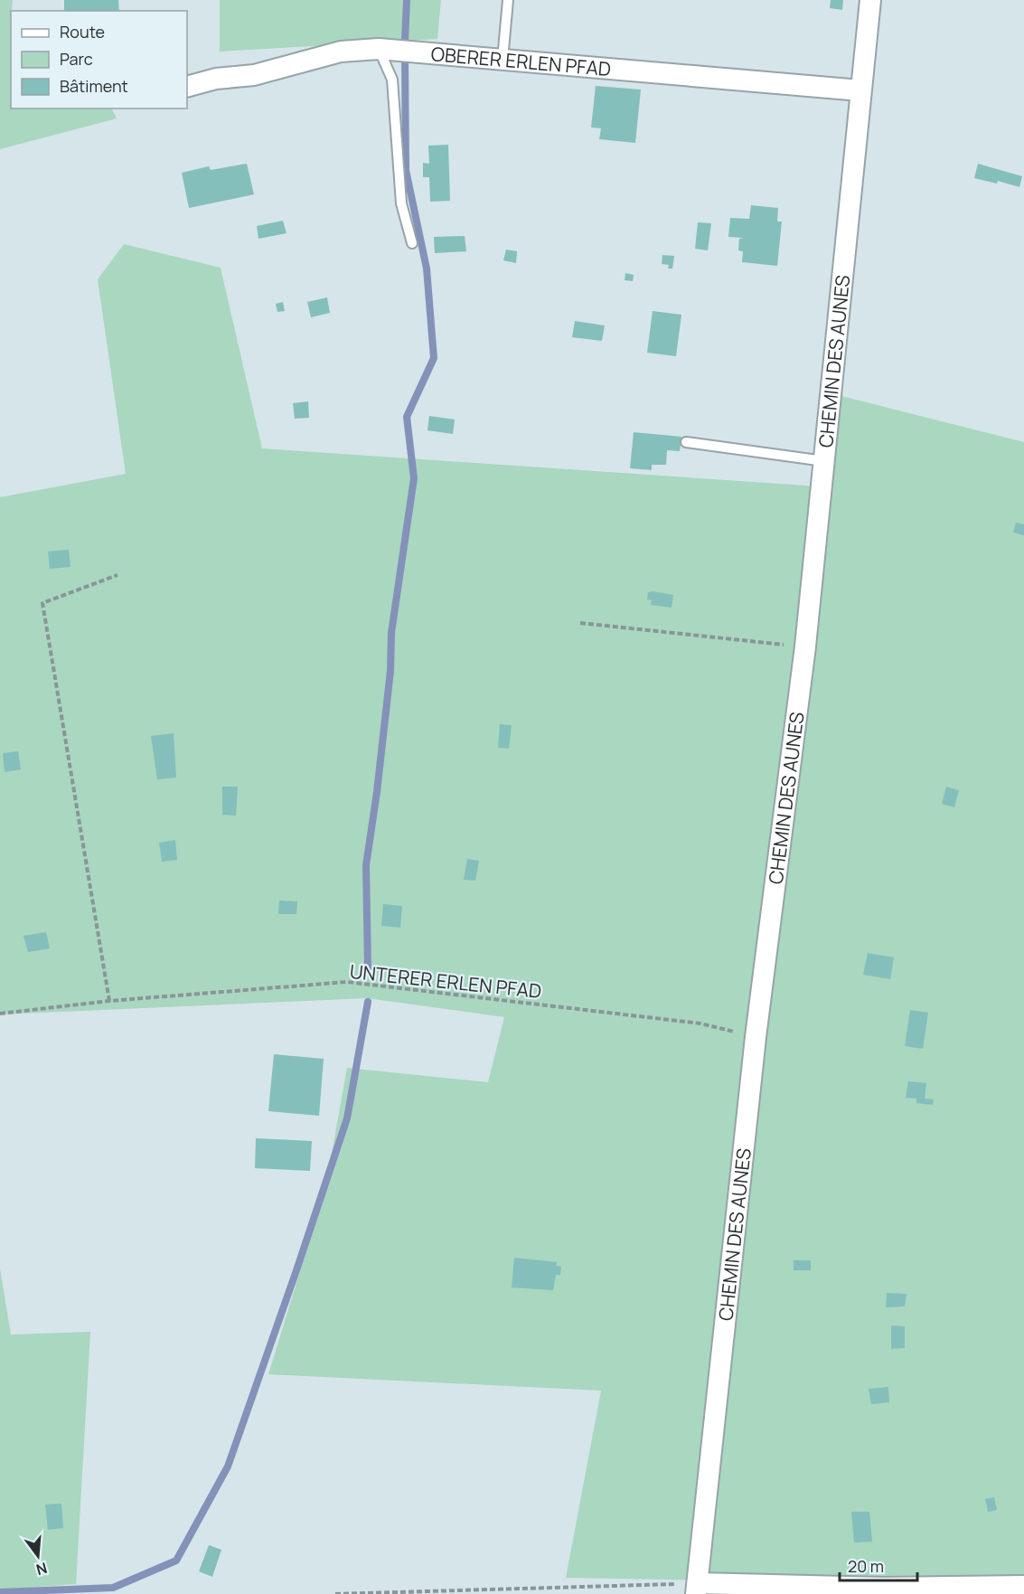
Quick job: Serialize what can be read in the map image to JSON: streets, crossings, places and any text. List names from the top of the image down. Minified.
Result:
{"streets":{"street":["OBERER ERLEN PFAD","CHEMIN DES AUNES"],"path":["UNTERER ERLEN PFAD"]},"crossings":[["OBERER ERLEN PFAD","CHEMIN DES AUNES"],["CHEMIN DES AUNES","UNTERER ERLEN PFAD"]],"legend":["Route","Parc","Bâtiment"],"scale_bar":"20 m","north":"bottom"}
